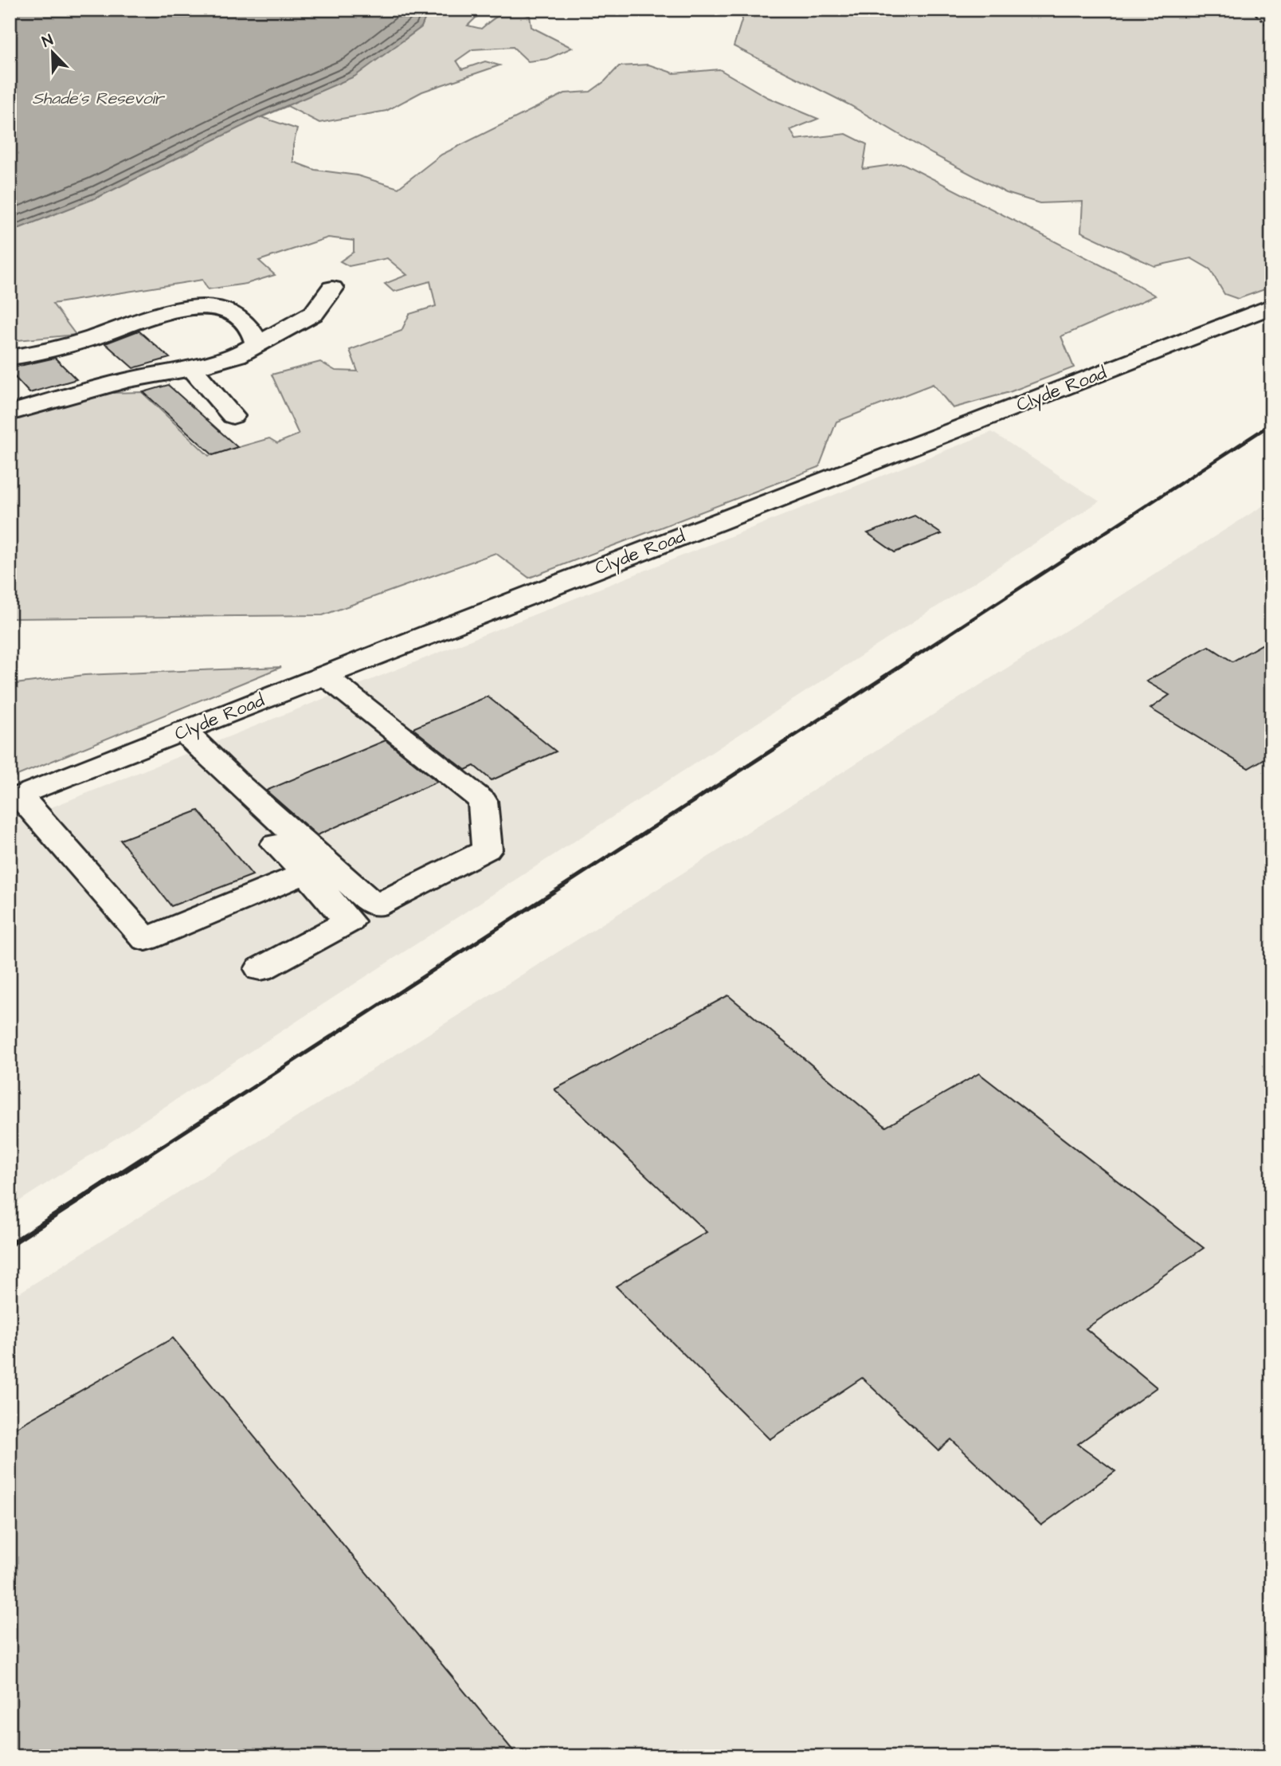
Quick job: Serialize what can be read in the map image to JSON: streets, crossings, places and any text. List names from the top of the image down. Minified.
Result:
{"streets":{"main road":["Clyde Road"]},"water":["Shade’s Resevoir"],"north":"top left"}
